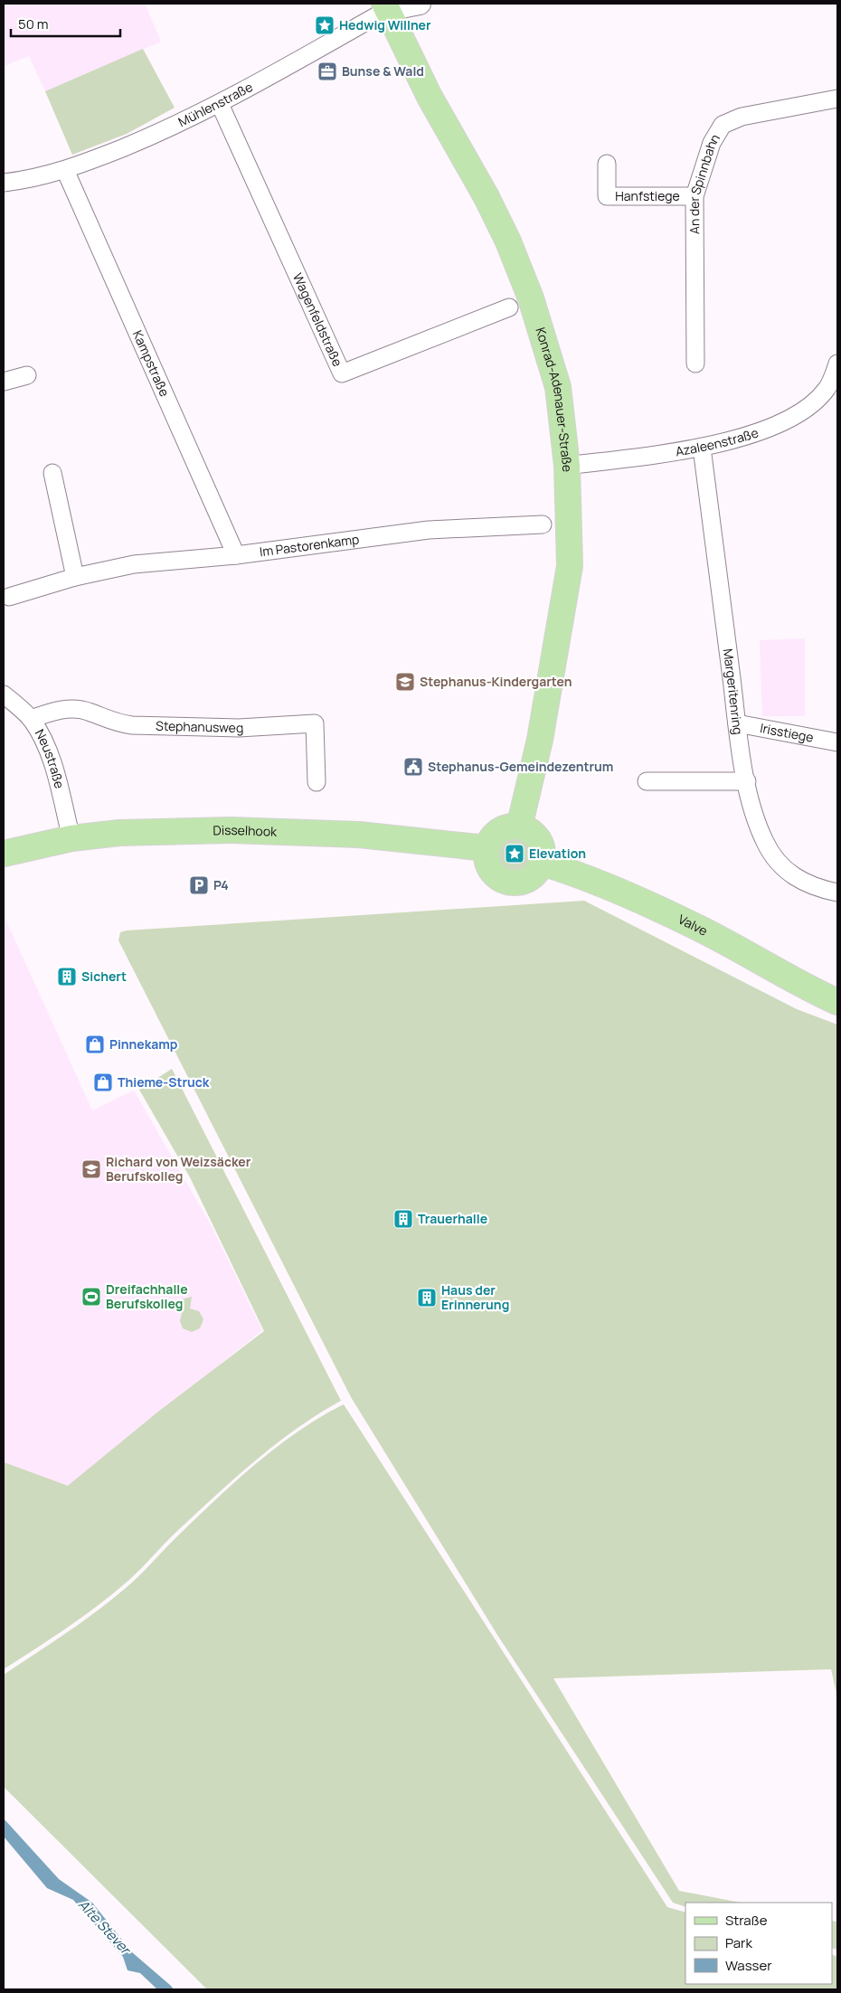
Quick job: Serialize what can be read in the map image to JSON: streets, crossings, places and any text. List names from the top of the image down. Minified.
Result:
{"streets":{"main road":["Konrad-Adenauer-Straße","Disselhook","Valve"],"street":["Mühlenstraße","An der Spinnbahn","Hanfstiege","Wagenfeldstraße","Kampstraße","Azaleenstraße","Im Pastorenkamp","Margeritenring","Stephanusweg","Irisstiege","Neustraße"]},"crossings":[["Mühlenstraße","Wagenfeldstraße"],["Mühlenstraße","Kampstraße"],["Mühlenstraße","Konrad-Adenauer-Straße"],["An der Spinnbahn","Hanfstiege"],["Kampstraße","Im Pastorenkamp"],["Konrad-Adenauer-Straße","Azaleenstraße"],["Konrad-Adenauer-Straße","Disselhook"],["Konrad-Adenauer-Straße","Valve"],["Azaleenstraße","Margeritenring"],["Margeritenring","Irisstiege"],["Stephanusweg","Neustraße"],["Neustraße","Disselhook"],["Disselhook","Valve"]],"water":["Alte Stever"],"places":{"place":["Hedwig Willner","Elevation"],"office":["Bunse & Wald"],"school or university":["Stephanus-Kindergarten","Richard von Weizsäcker Berufskolleg"],"public building":["Stephanus-Gemeindezentrum"],"parking":["P4"],"building":["Sichert","Trauerhalle","Haus der Erinnerung"],"shop":["Pinnekamp","Thieme-Struck"],"sports":["Dreifachhalle Berufskolleg"]},"legend":["Straße","Park","Wasser"],"scale_bar":"50 m"}
